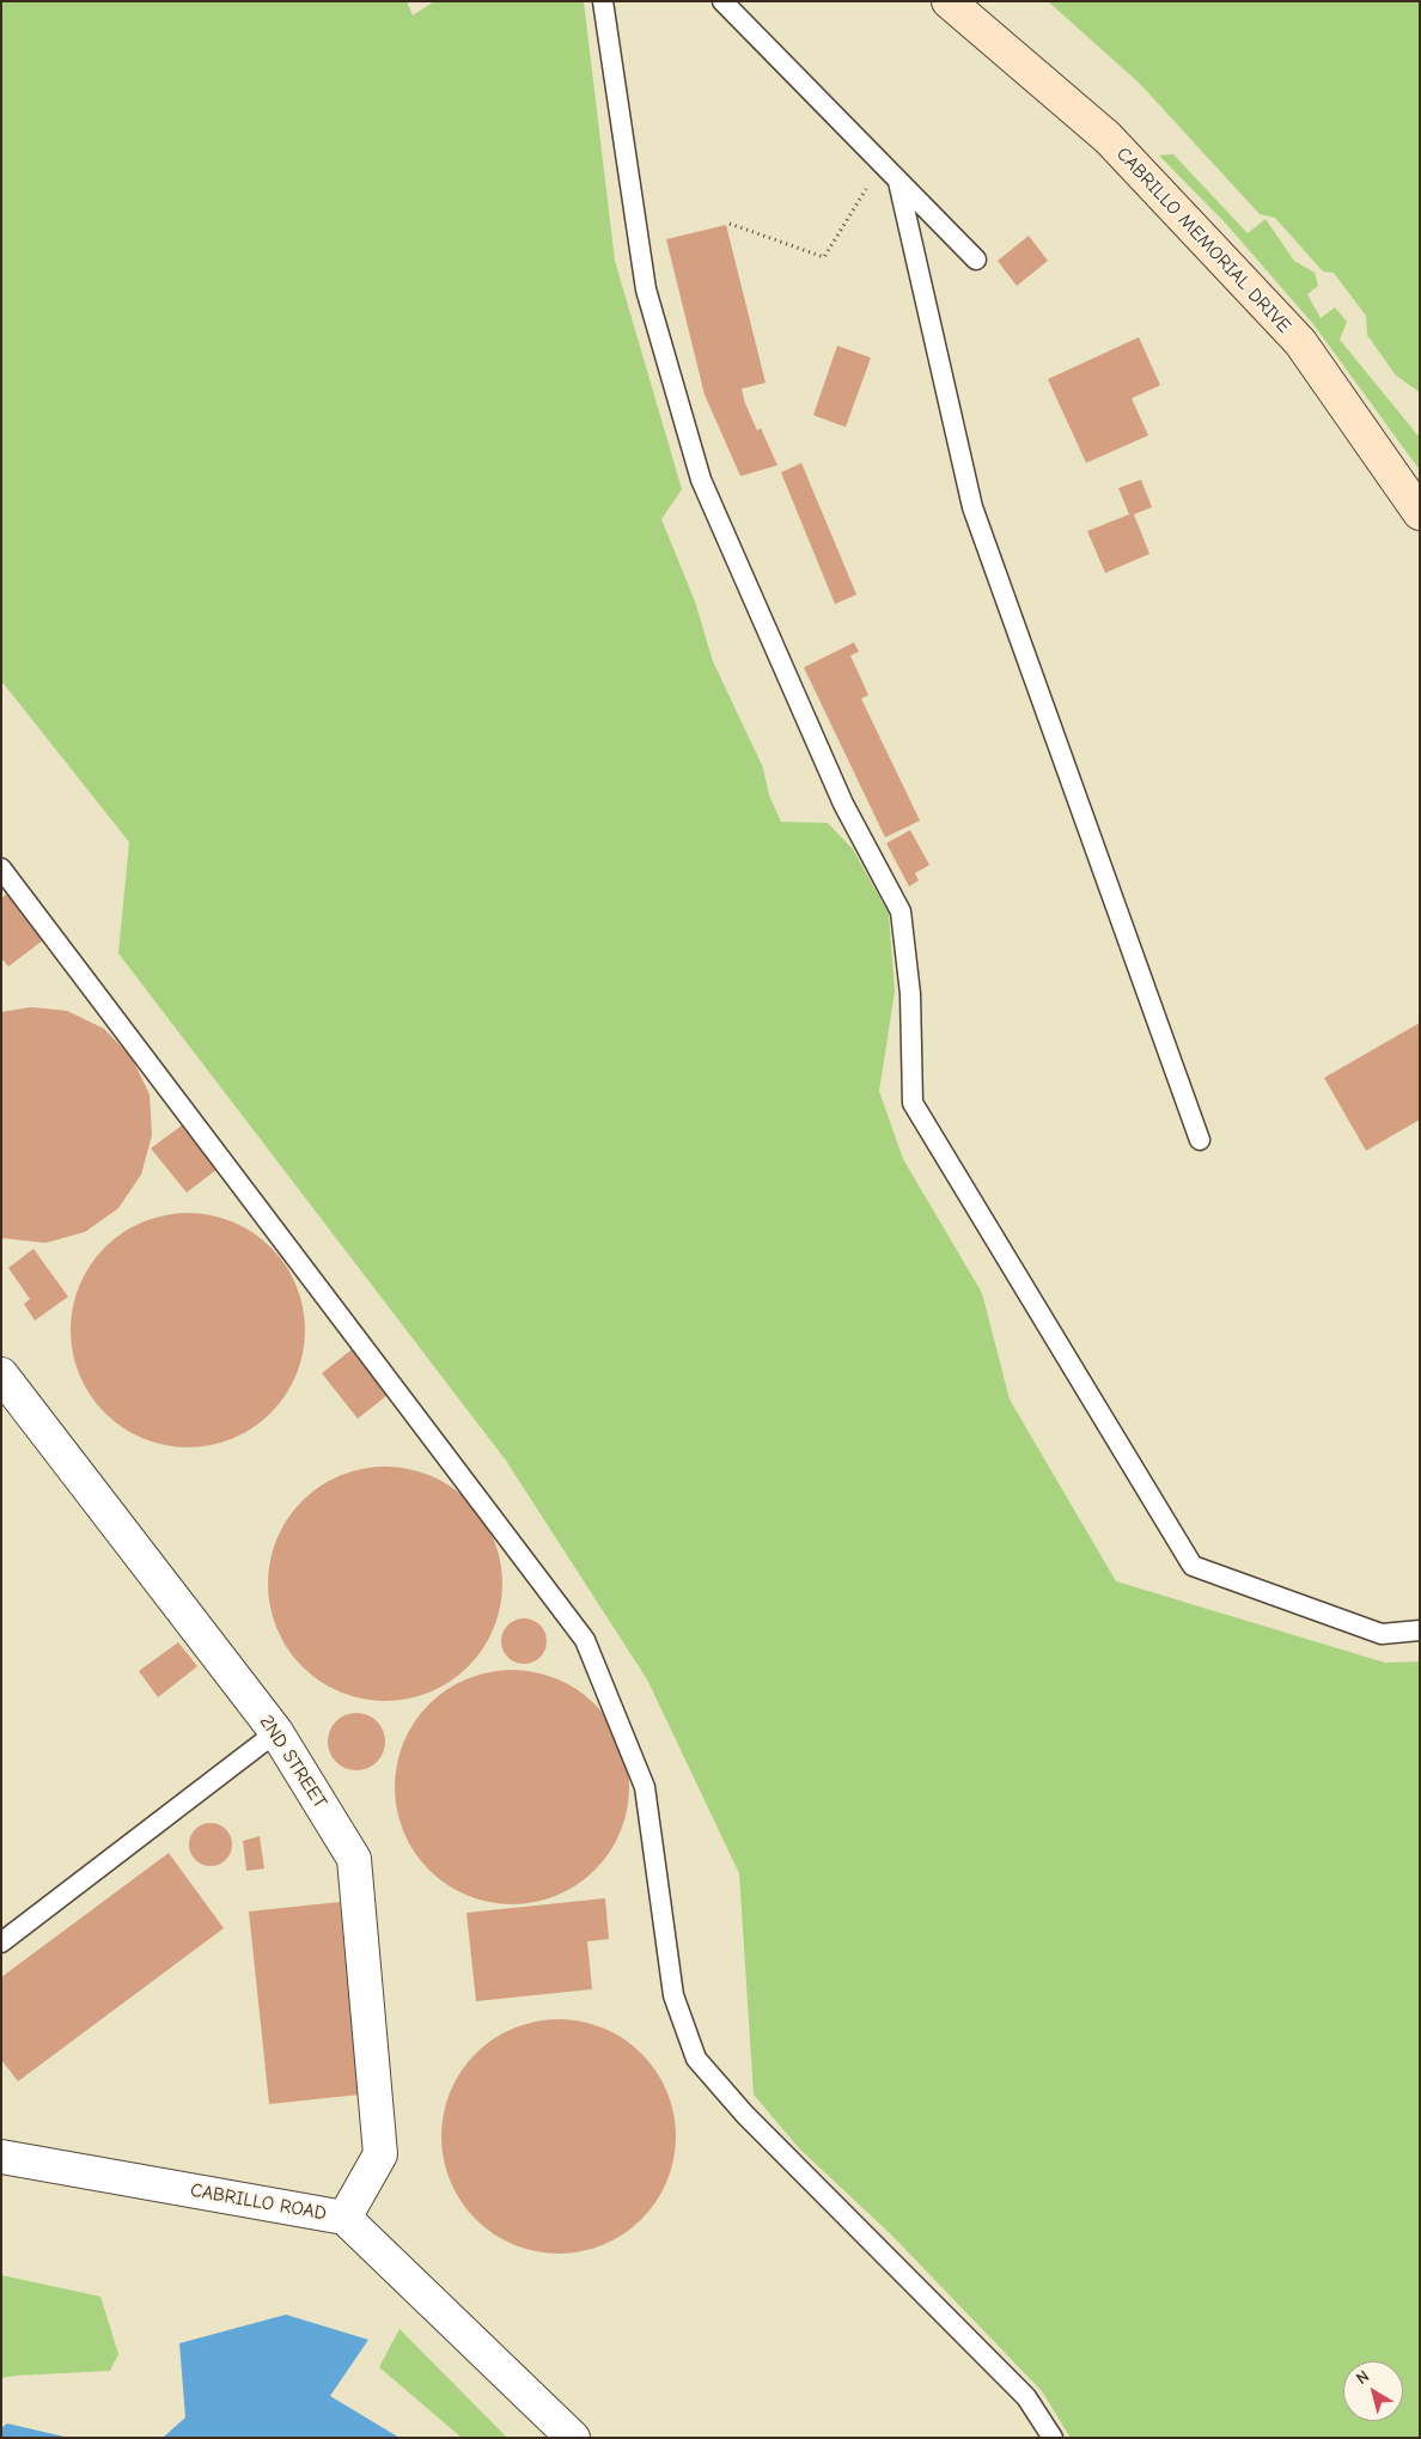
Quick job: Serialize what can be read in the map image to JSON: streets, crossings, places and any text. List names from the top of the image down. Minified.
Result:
{"streets":{"main road":["CABRILLO MEMORIAL DRIVE"],"street":["2ND STREET","CABRILLO ROAD"]},"crossings":[["2ND STREET","CABRILLO ROAD"]],"north":"top left"}
